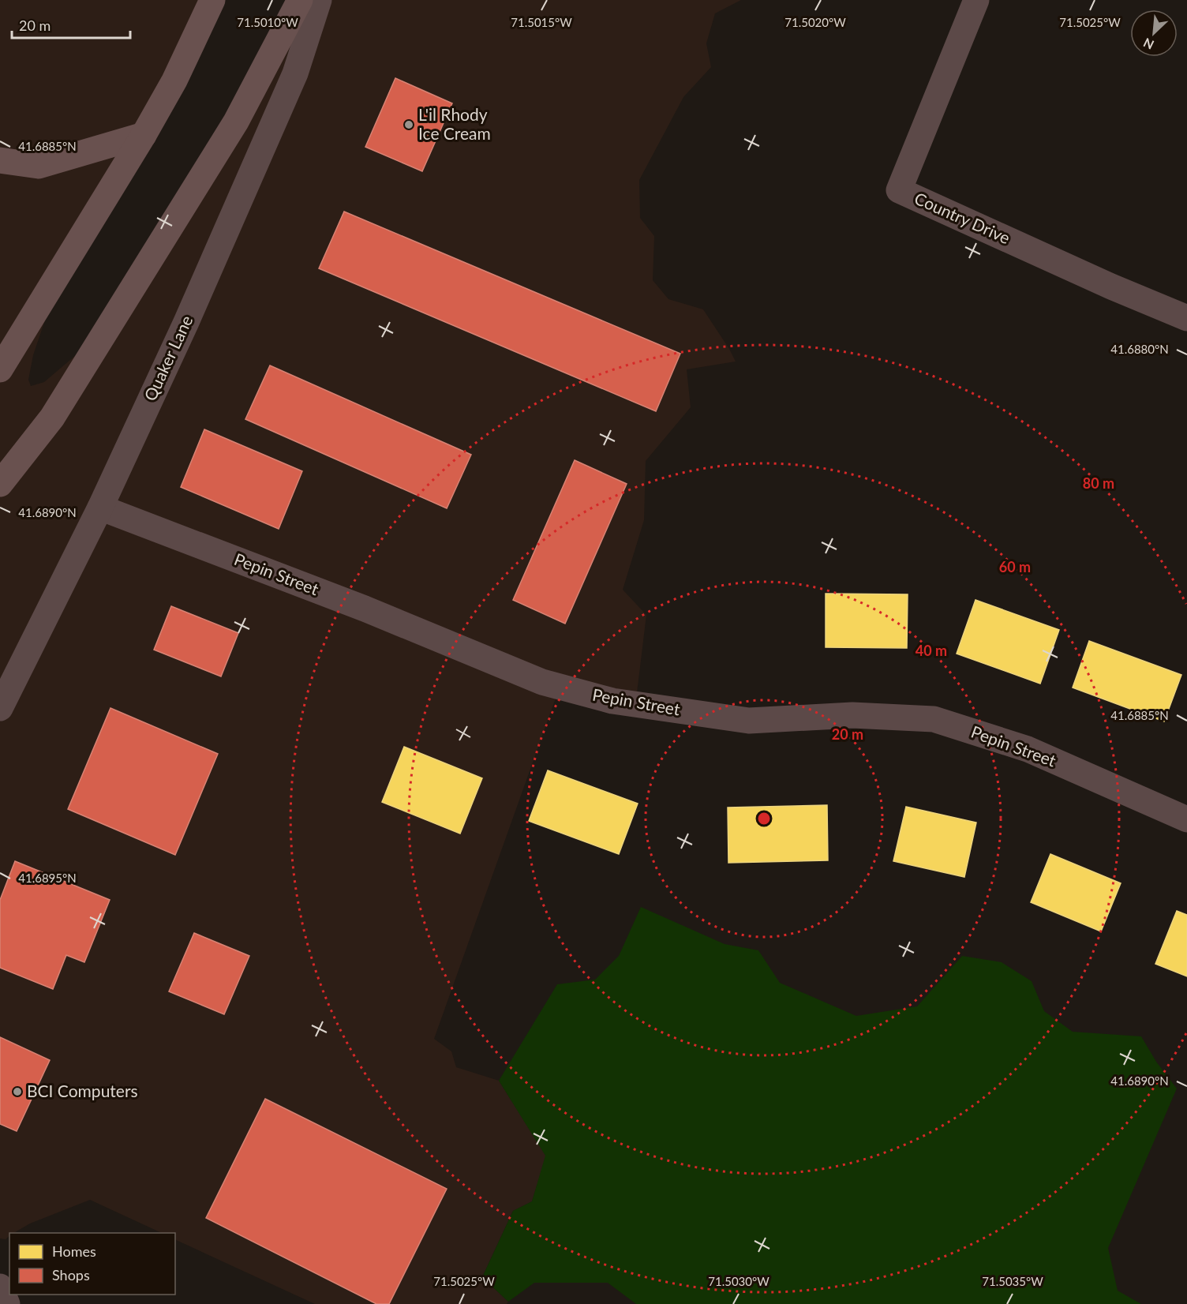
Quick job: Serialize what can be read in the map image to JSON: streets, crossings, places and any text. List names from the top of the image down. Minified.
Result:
{"streets":{"street":["Country Drive","Quaker Lane","Pepin Street"]},"crossings":[["Quaker Lane","Pepin Street"]],"places":["L'il Rhody Ice Cream","BCI Computers"],"legend":["Homes","Shops"],"scale_bar":"20 m","north":"bottom left","coordinates":["71.5010°W","71.5015°W","71.5020°W","71.5025°W","41.6885°N","41.6880°N","41.6890°N","41.6895°N","71.5030°W","71.5035°W"],"rings":["80 m","60 m","40 m","20 m"]}
